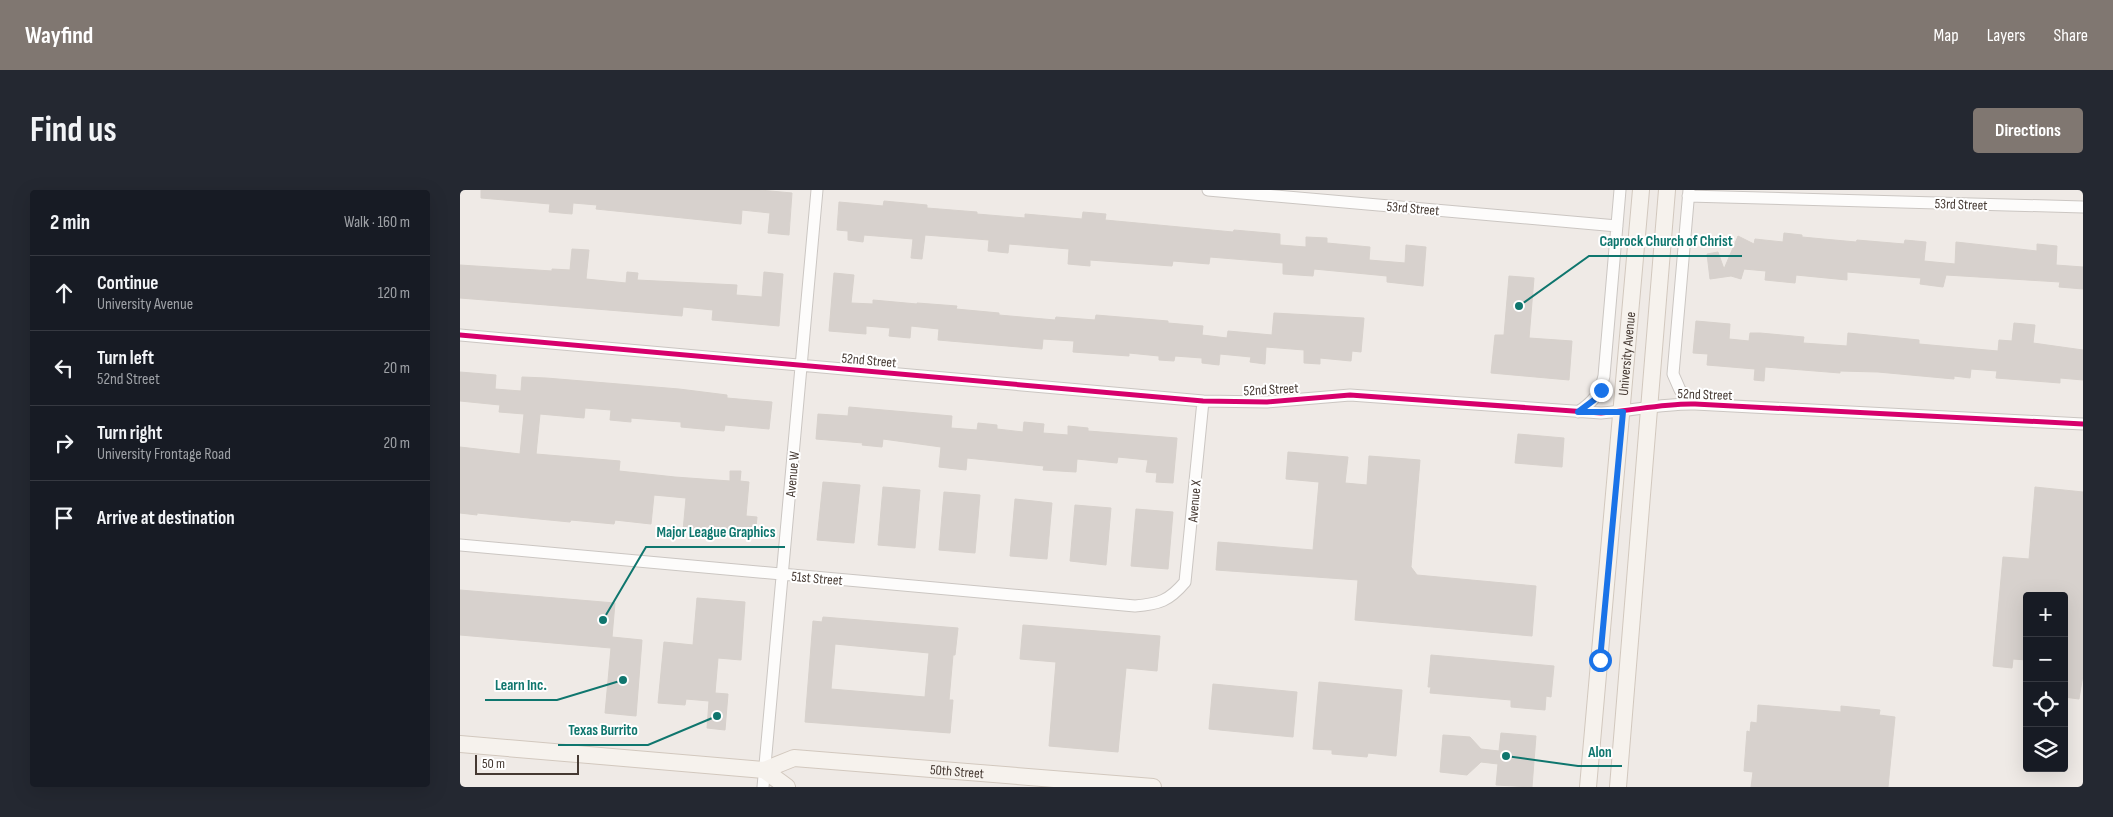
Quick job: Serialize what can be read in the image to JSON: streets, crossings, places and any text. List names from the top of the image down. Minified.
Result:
{"streets":{"main road":["University Avenue","50th Street"],"street":["53rd Street","52nd Street","Avenue W","Avenue X","51st Street"]},"crossings":[["University Avenue","52nd Street"],["52nd Street","Avenue W"],["52nd Street","Avenue X"],["Avenue W","51st Street"],["Avenue W","50th Street"],["Avenue X","51st Street"]],"places":["Caprock Church of Christ","Major League Graphics","Learn Inc.","Texas Burrito","Alon"],"scale_bar":"50 m","page":{"header":"Wayfind","nav":["Map","Layers","Share"],"buttons":"Directions","title":"Find us","heading":["2 min","Walk · 160 m"],"list":[["Continue","University Avenue","120 m"],["Turn left","52nd Street","20 m"],["Turn right","University Frontage Road","20 m"],"Arrive at destination"],"map_buttons":["+","−"],"scale":"50 m"}}
